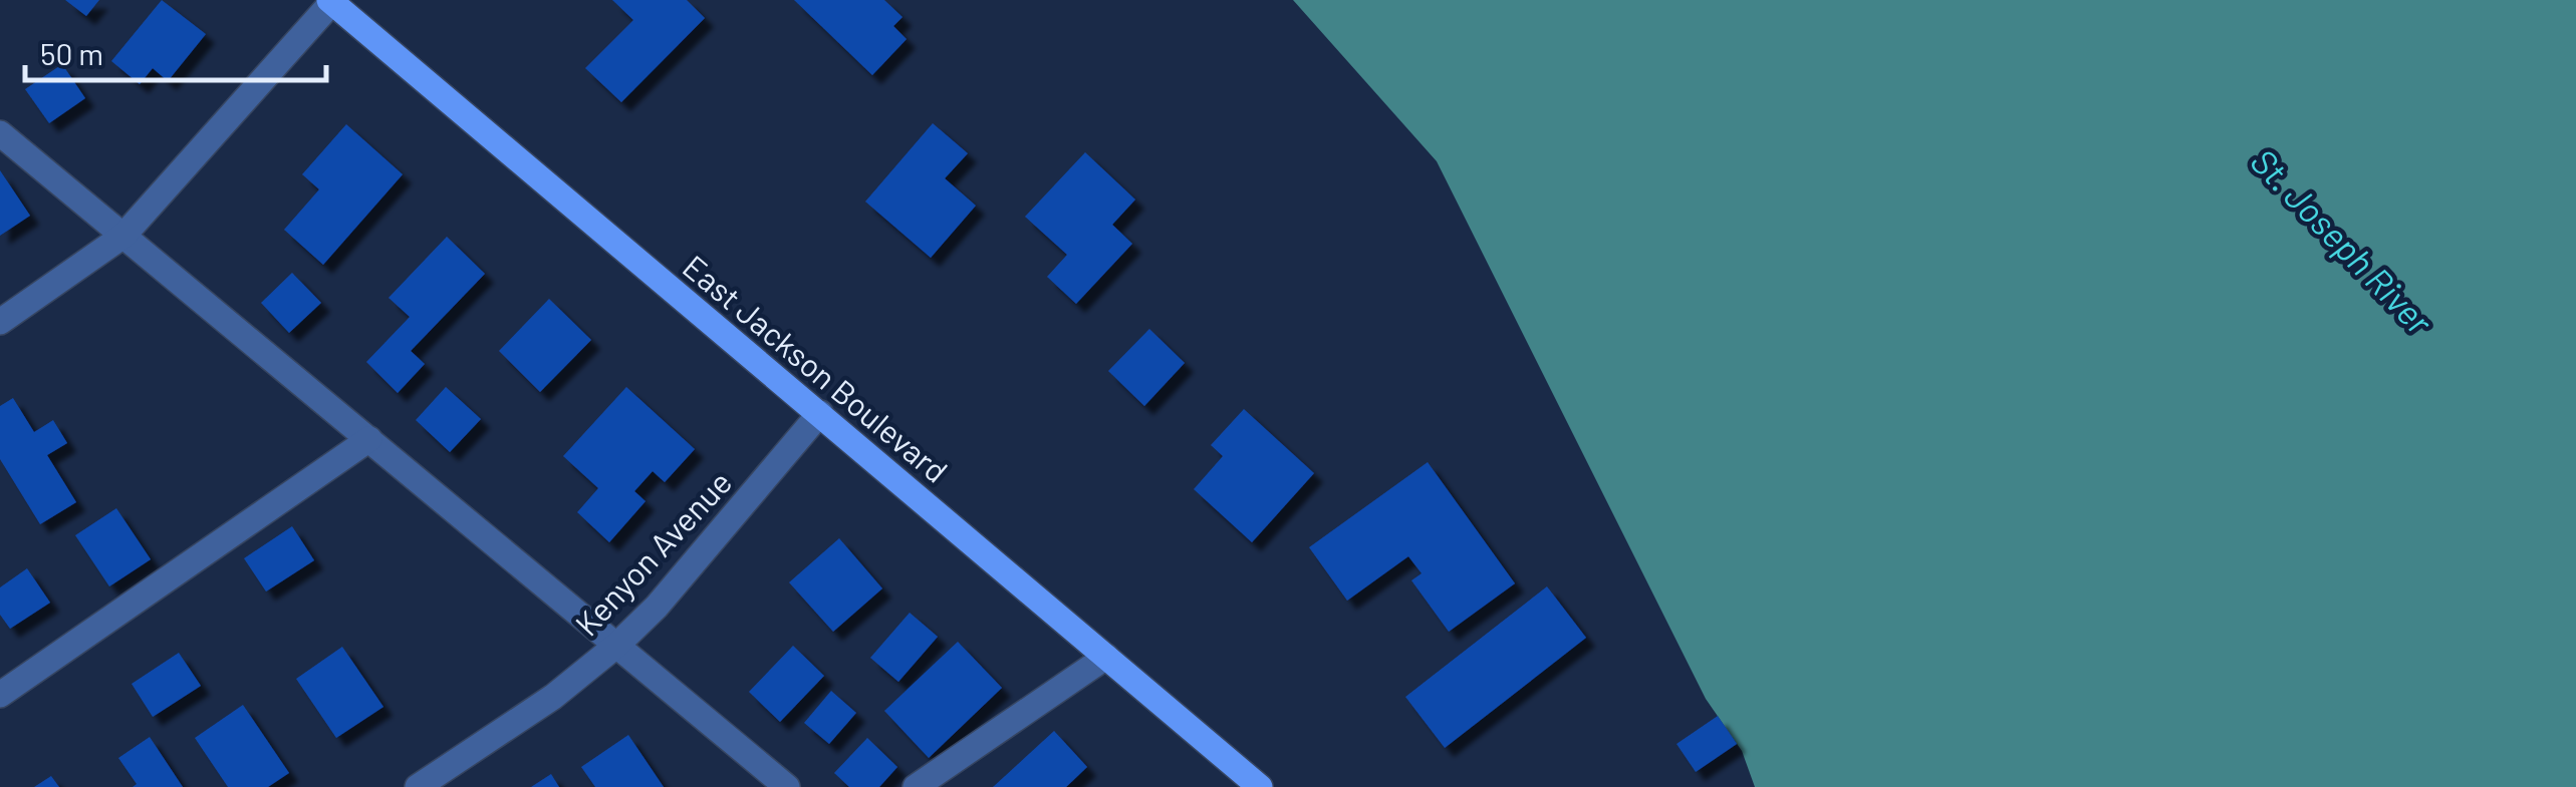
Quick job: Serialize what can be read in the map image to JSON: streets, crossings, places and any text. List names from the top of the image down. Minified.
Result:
{"streets":{"main road":["East Jackson Boulevard"],"street":["Kenyon Avenue"]},"crossings":[["East Jackson Boulevard","Kenyon Avenue"]],"water":["St. Joseph River"],"scale_bar":"50 m"}
